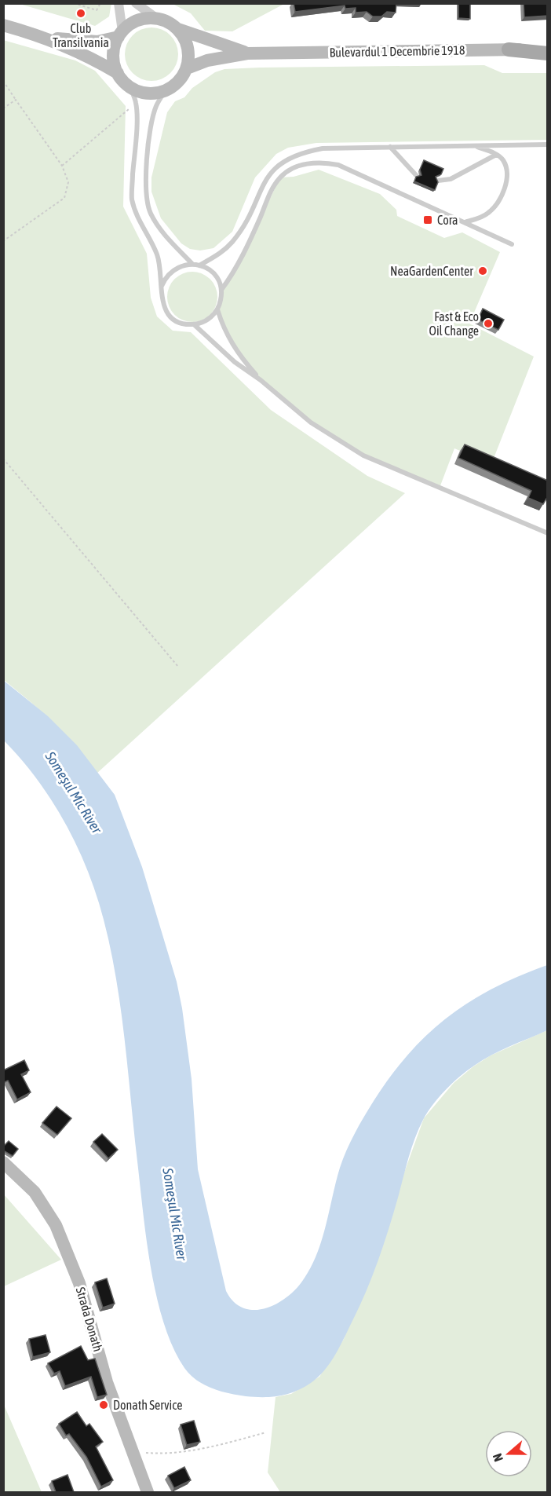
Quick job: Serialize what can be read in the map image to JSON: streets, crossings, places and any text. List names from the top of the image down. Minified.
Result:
{"streets":{"main road":["Bulevardul 1 Decembrie 1918","Strada Donath"]},"water":["Someşul Mic River"],"places":{"other":["Club Transilvania","NeaGardenCenter","Fast & Eco Oil Change","Donath Service"],"transit":["Cora"]},"north":"left"}
